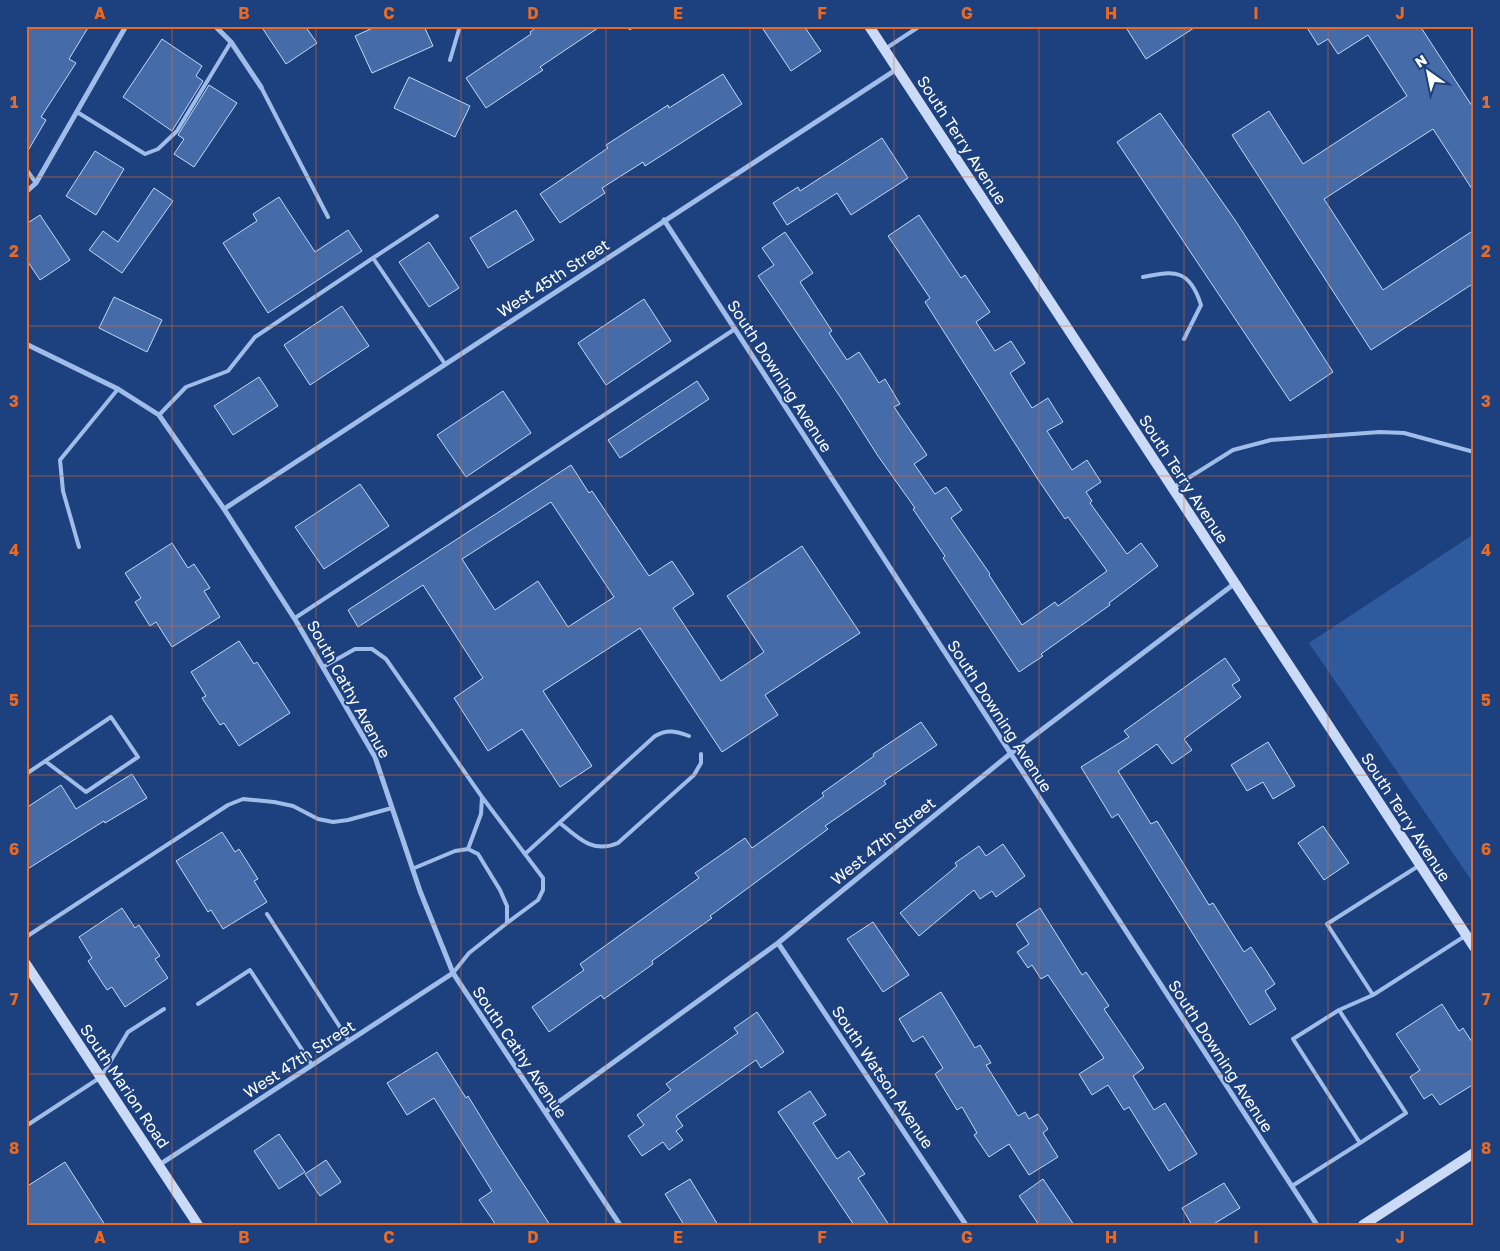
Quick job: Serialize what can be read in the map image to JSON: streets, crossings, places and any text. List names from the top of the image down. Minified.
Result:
{"streets":{"street":["South Terry Avenue","West 45th Street","South Downing Avenue","South Cathy Avenue","West 47th Street","South Watson Avenue","South Marion Road"]},"crossings":[["South Terry Avenue","West 45th Street"],["South Terry Avenue","West 47th Street"],["West 45th Street","South Downing Avenue"],["West 45th Street","South Cathy Avenue"],["South Downing Avenue","West 47th Street"],["South Cathy Avenue","West 47th Street"],["West 47th Street","South Watson Avenue"],["West 47th Street","South Marion Road"]],"north":"top left","grid":{"columns":["A","B","C","D","E","F","G","H","I","J"],"rows":["1","2","3","4","5","6","7","8"]}}
